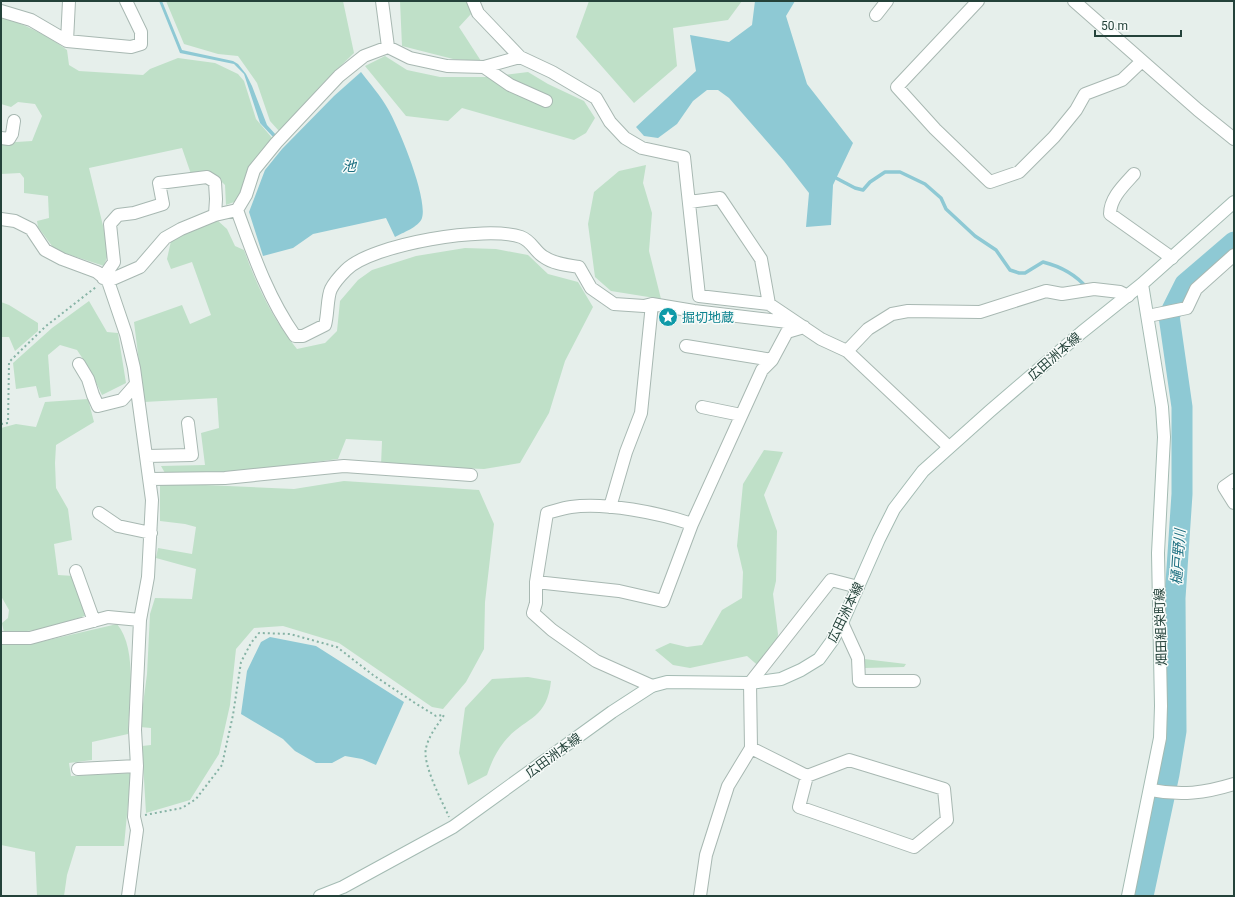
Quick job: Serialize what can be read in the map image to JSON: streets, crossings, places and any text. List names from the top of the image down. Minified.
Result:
{"streets":{"street":["広田洲本線","畑田組栄町線"]},"crossings":[["広田洲本線","畑田組栄町線"]],"water":["池","樋戸野川"],"places":{"place":["掘切地蔵"]},"scale_bar":"50 m"}
